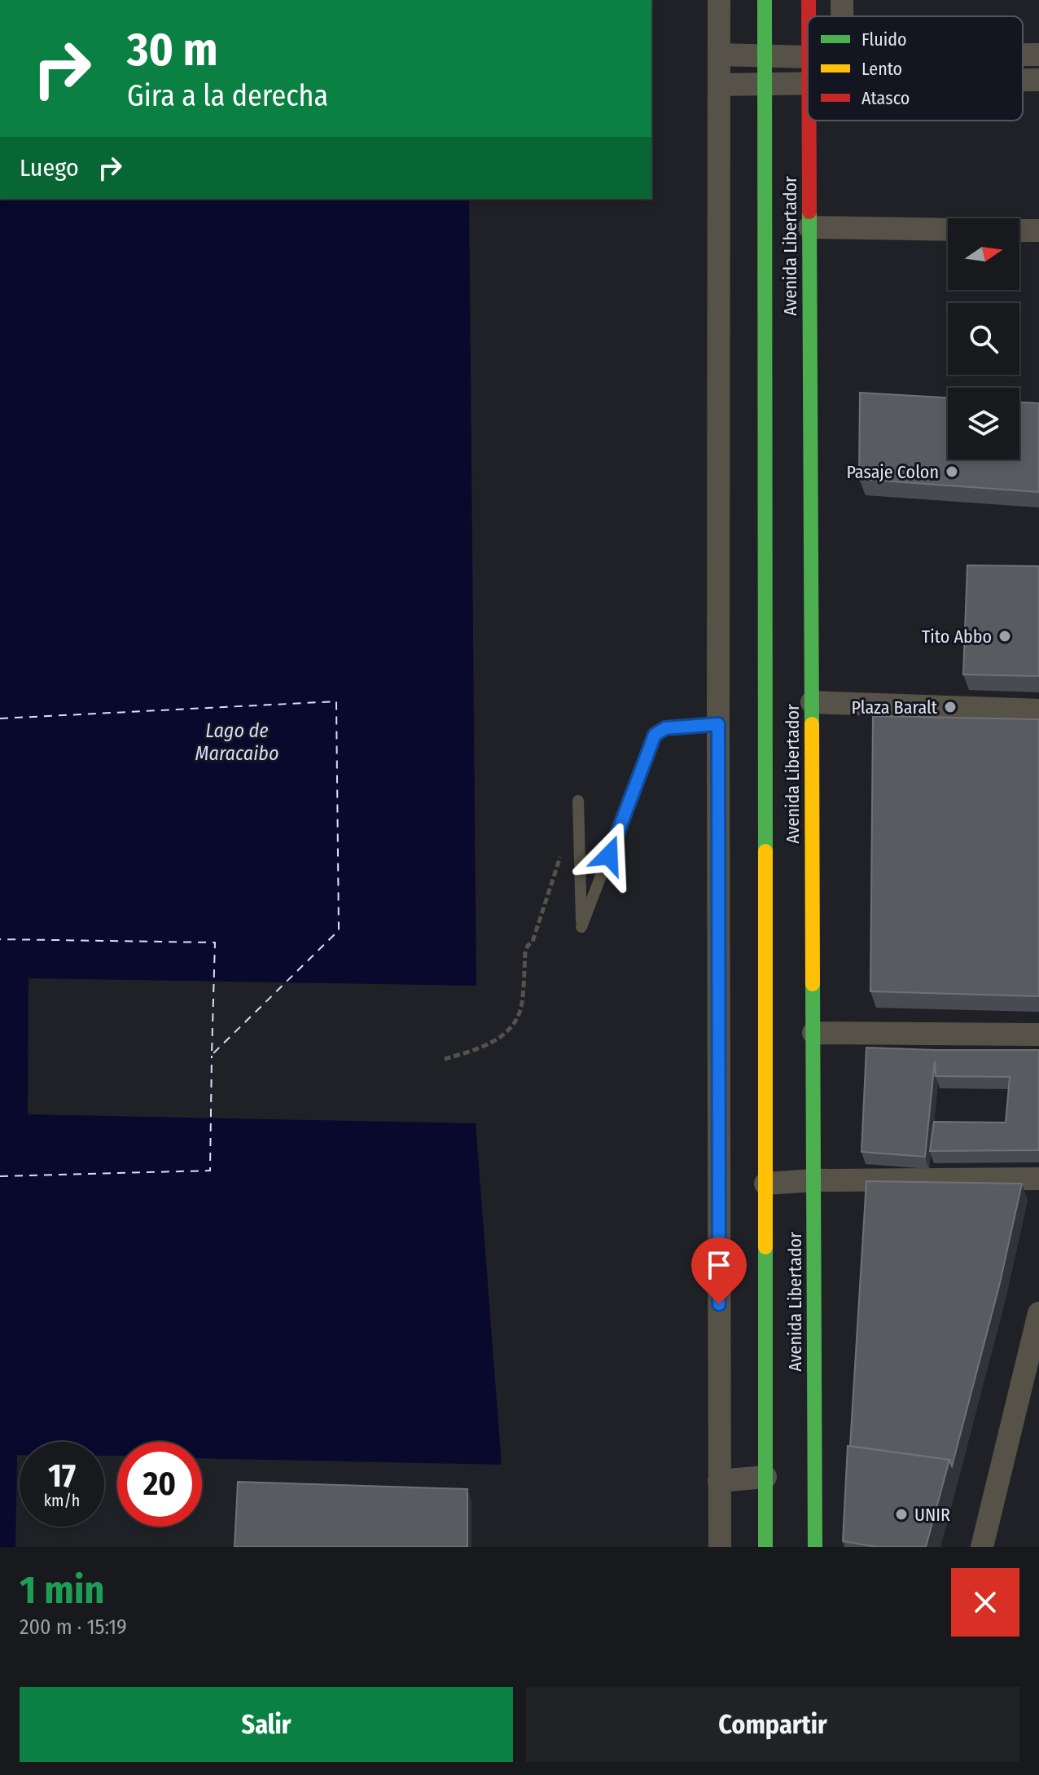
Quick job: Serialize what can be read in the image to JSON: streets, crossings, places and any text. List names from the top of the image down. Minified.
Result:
{"streets":{"main road":["Avenida Libertador"]},"water":["Lago de Maracaibo"],"places":["Pasaje Colon","Tito Abbo","Plaza Baralt","UNIR"],"legend":["Fluido","Lento","Atasco"],"north":"right","page":{"turn":["30 m","Gira a la derecha"],"then":"Luego","speed":"17 km/h","limit":"20","heading":["1 min","200 m · 15:19"],"buttons":["Salir","Compartir"]}}
